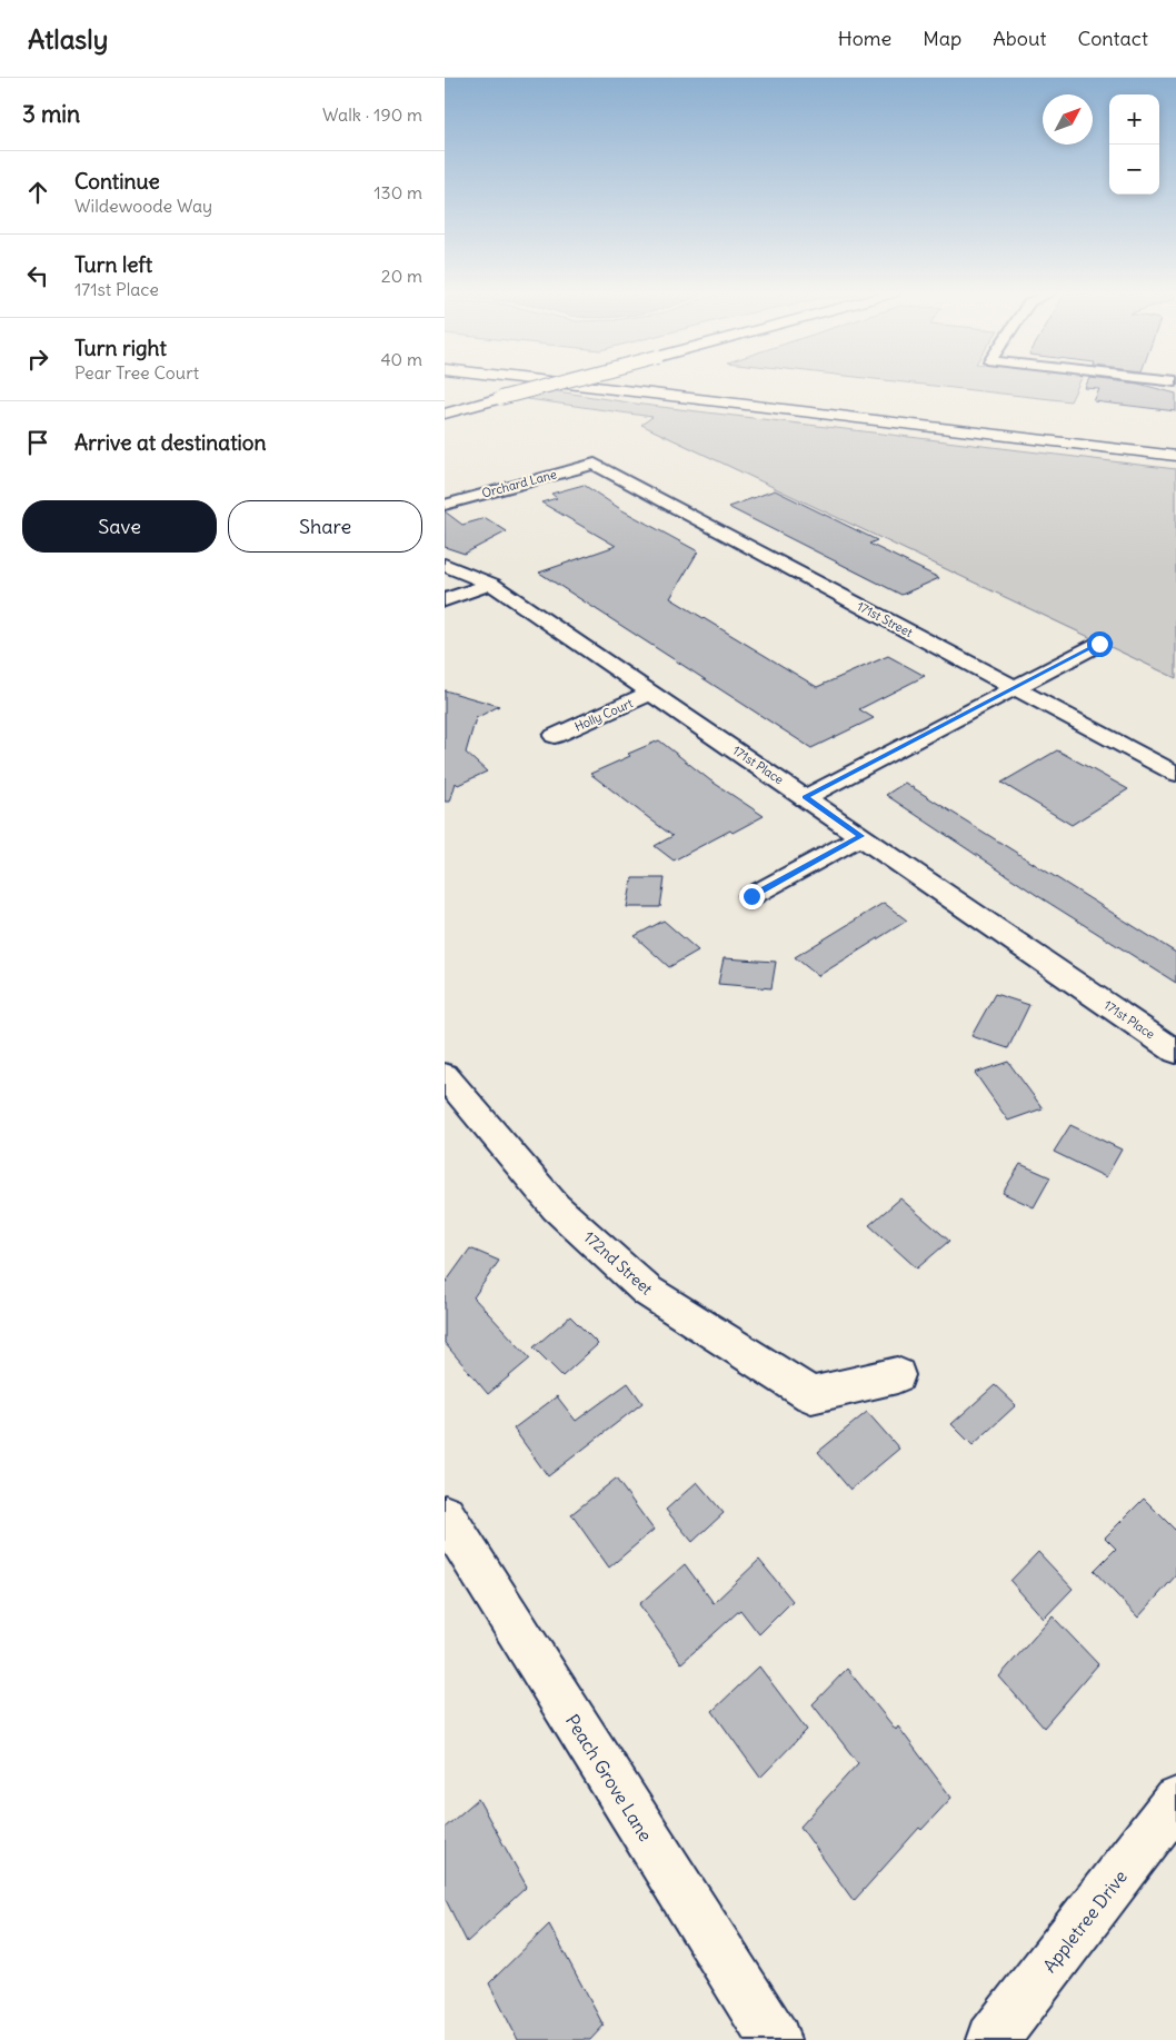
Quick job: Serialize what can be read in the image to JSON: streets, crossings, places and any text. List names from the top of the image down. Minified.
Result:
{"streets":{"street":["Orchard Lane","171st Street","Holly Court","171st Place","172nd Street","Peach Grove Lane","Appletree Drive"]},"crossings":[["Orchard Lane","171st Street"],["Holly Court","171st Place"]],"north":"top right","page":{"header":"Atlasly","nav":["Home","Map","About","Contact"],"heading":["3 min","Walk · 190 m"],"map_buttons":["+","−"],"list":[["Continue","Wildewoode Way","130 m"],["Turn left","171st Place","20 m"],["Turn right","Pear Tree Court","40 m"],"Arrive at destination"],"buttons":["Save","Share"]}}
